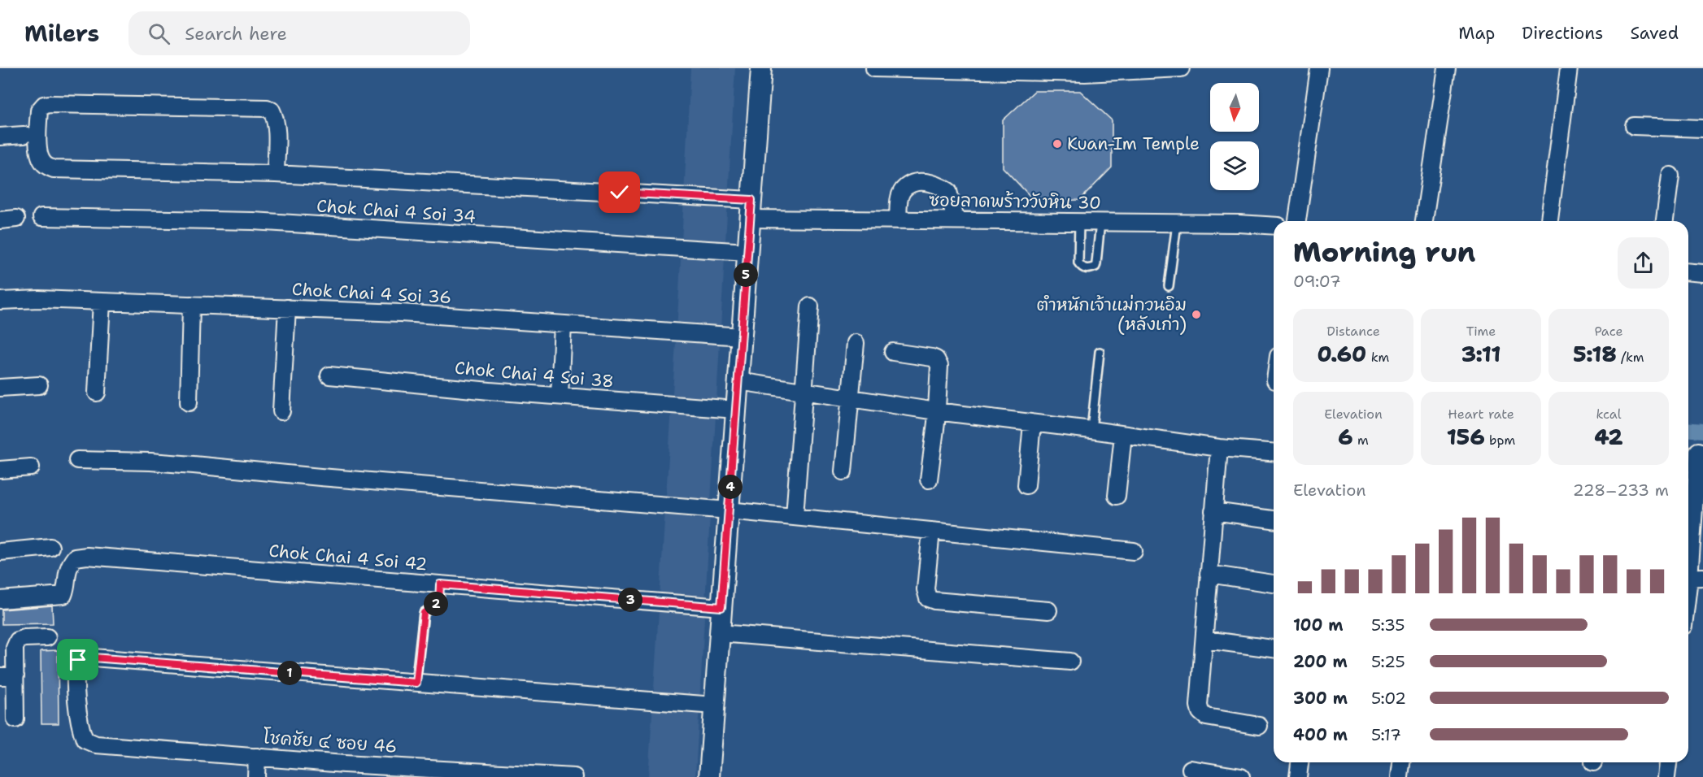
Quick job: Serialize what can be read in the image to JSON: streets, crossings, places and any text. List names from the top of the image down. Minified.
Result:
{"streets":{"street":["ซอยลาดพร้าววังหิน 30","Chok Chai 4 Soi 34","Chok Chai 4 Soi 36","Chok Chai 4 Soi 38","Chok Chai 4 Soi 42","โชคชัย ๔ ซอย 46"]},"places":["Kuan-Im Temple","ตำหนักเจ้าแม่กวนอิม (หลังเก่า)"],"north":"bottom","page":{"header":"Milers","search":"Search here","nav":["Map","Directions","Saved"],"heading":["Morning run","09:07"],"pins":["5","4","3","2","1"],"stats":[["Distance","0.60 km"],["Time","3:11"],["Pace","5:18 /km"],["Elevation","6 m"],["Heart rate","156 bpm"],["kcal","42"]],"chart":["Elevation","228–233 m"],"list":[{"name":"100 m","note":"5:35"},{"name":"200 m","note":"5:25"},{"name":"300 m","note":"5:02"},{"name":"400 m","note":"5:17"}]}}
